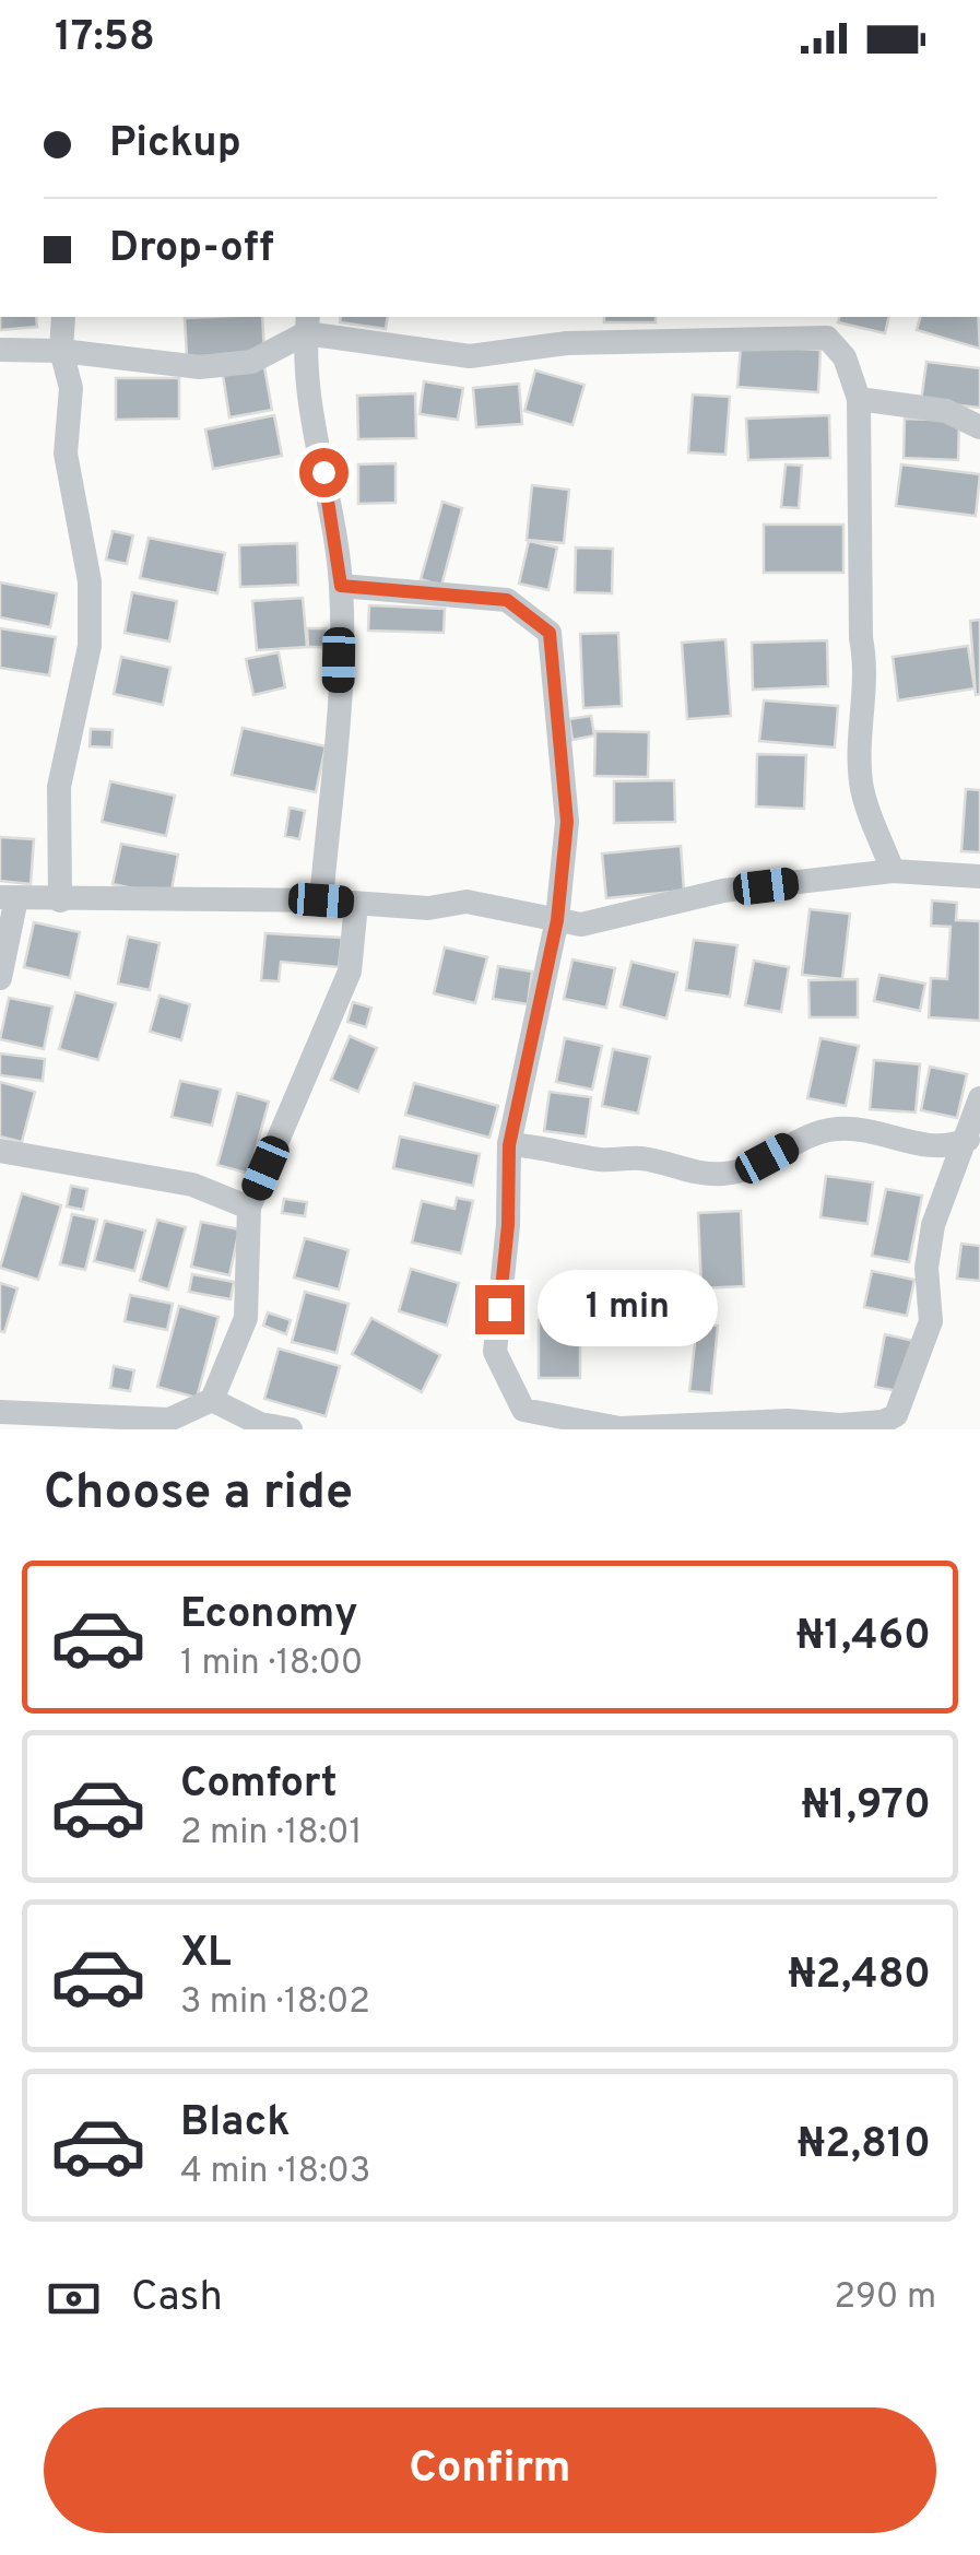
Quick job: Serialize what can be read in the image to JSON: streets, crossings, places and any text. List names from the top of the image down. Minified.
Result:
{"page":{"status":"17:58","banner":["Pickup","Drop-off"],"bubble":"1 min","heading":"Choose a ride","list":[{"name":"Economy","note":"1 min · 18:00","value":"₦1,460"},{"name":"Comfort","note":"2 min · 18:01","value":"₦1,970"},{"name":"XL","note":"3 min · 18:02","value":"₦2,480"},{"name":"Black","note":"4 min · 18:03","value":"₦2,810"}],"pay":["Cash","290 m"],"buttons":"Confirm"}}
